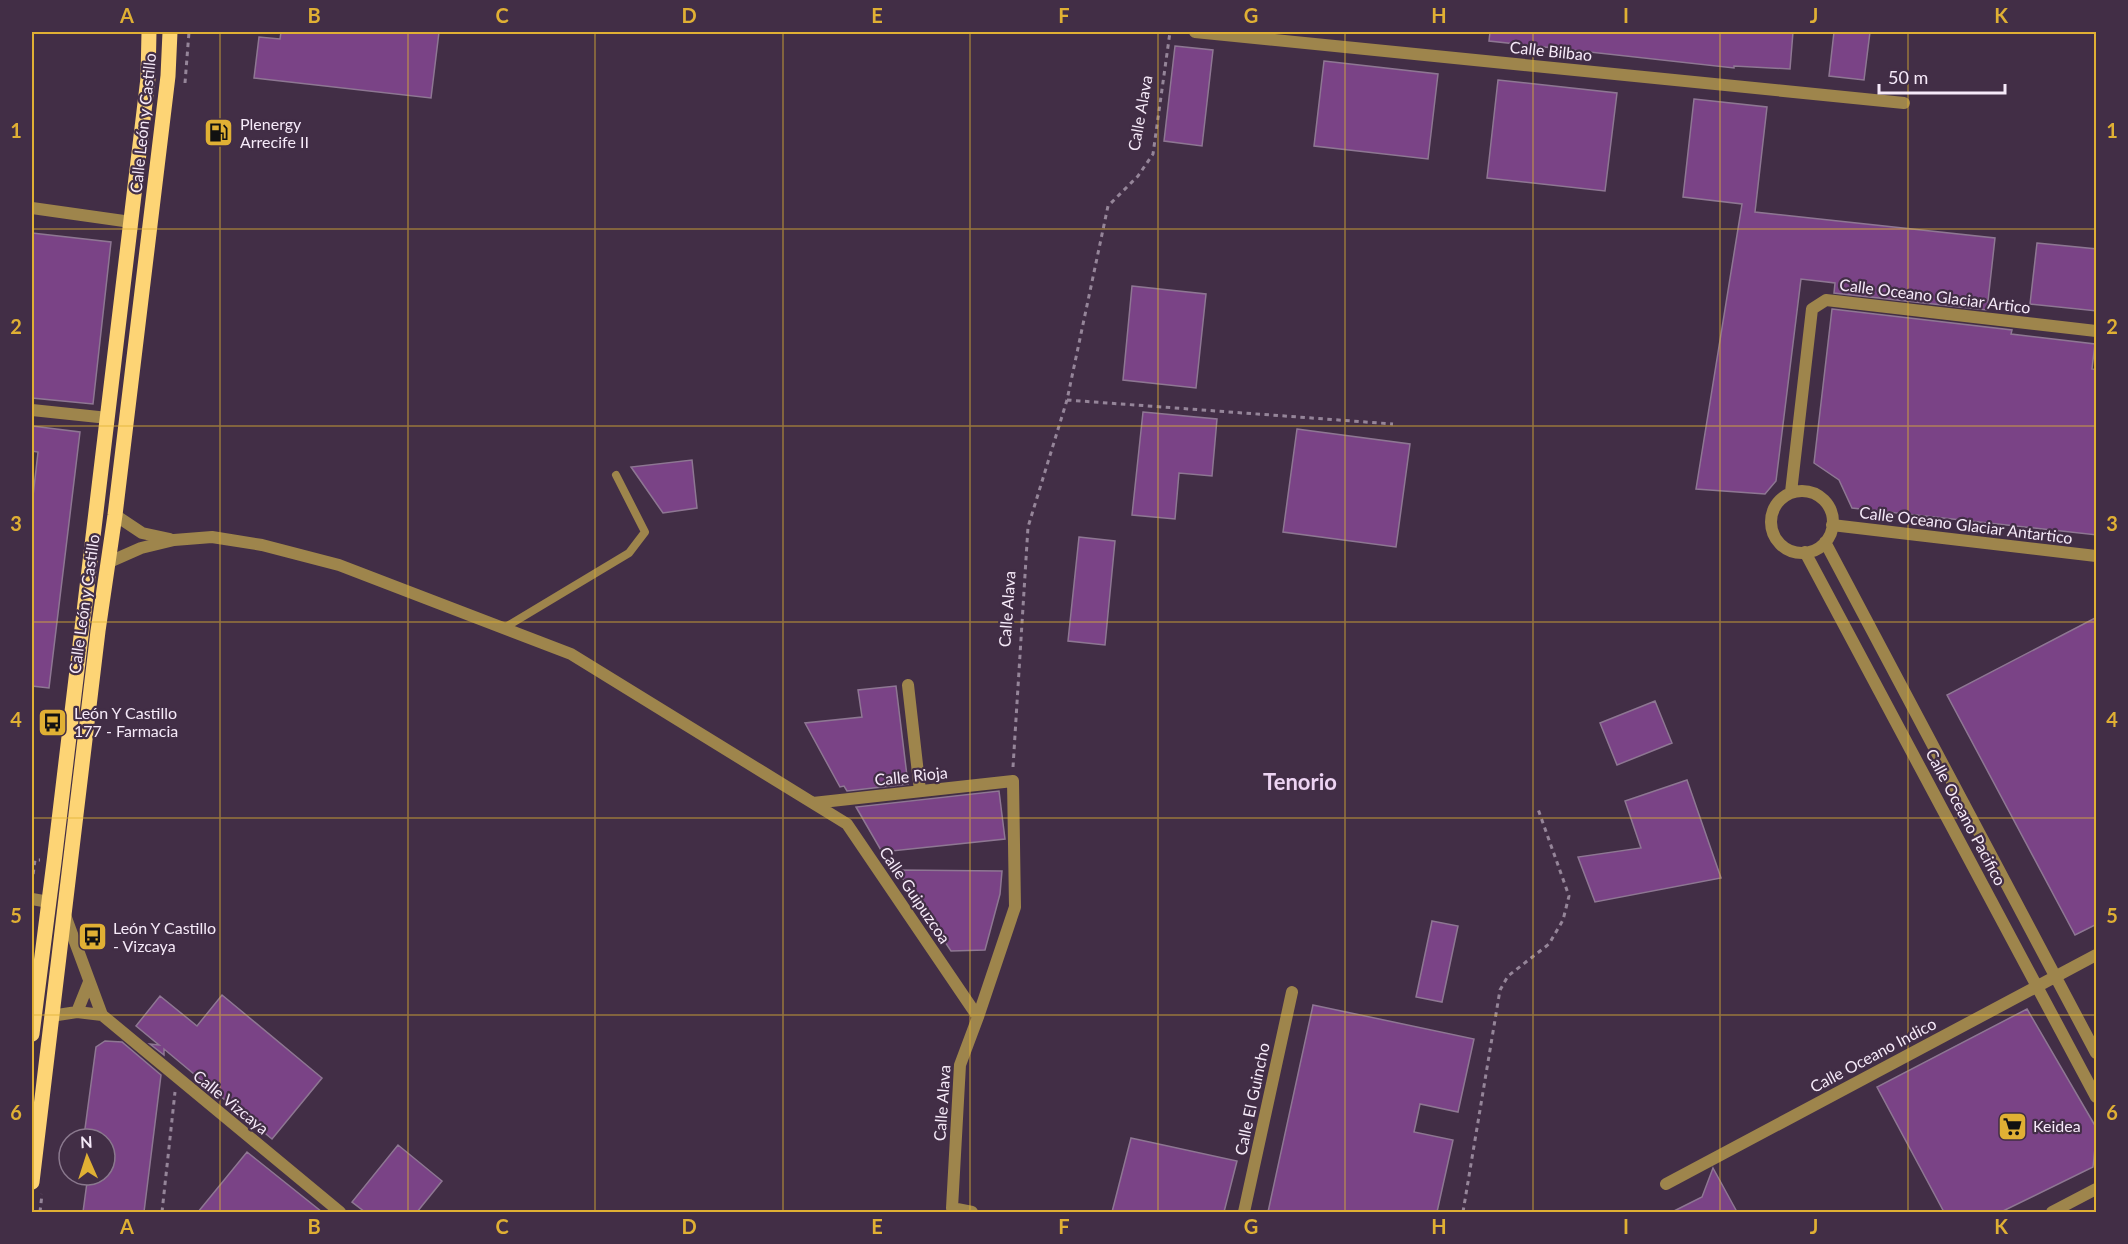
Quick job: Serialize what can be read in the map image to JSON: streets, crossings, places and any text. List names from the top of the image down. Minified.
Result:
{"streets":{"main road":["Calle León y Castillo"],"street":["Calle Bilbao","Calle Alava","Calle Oceano Glaciar Artico","Calle Oceano Glaciar Antartico","Calle Rioja","Calle Oceano Pacifico","Calle Guipuzcoa","Calle Oceano Indico","Calle El Guincho","Calle Vizcaya"]},"crossings":[["Calle Alava","Calle Rioja"],["Calle Alava","Calle Guipuzcoa"],["Calle Oceano Glaciar Artico","Calle Oceano Glaciar Antartico"],["Calle Oceano Glaciar Artico","Calle Oceano Pacifico"],["Calle Oceano Glaciar Antartico","Calle Oceano Pacifico"],["Calle Rioja","Calle Guipuzcoa"],["Calle Oceano Pacifico","Calle Oceano Indico"]],"districts":["Tenorio"],"places":{"fuel station":["Plenergy Arrecife II"],"bus stop":["León Y Castillo 177 - Farmacia","León Y Castillo - Vizcaya"],"supermarket":["Keidea"]},"scale_bar":"50 m","north":"top","grid":{"columns":["A","B","C","D","E","F","G","H","I","J","K"],"rows":["1","2","3","4","5","6"]}}
